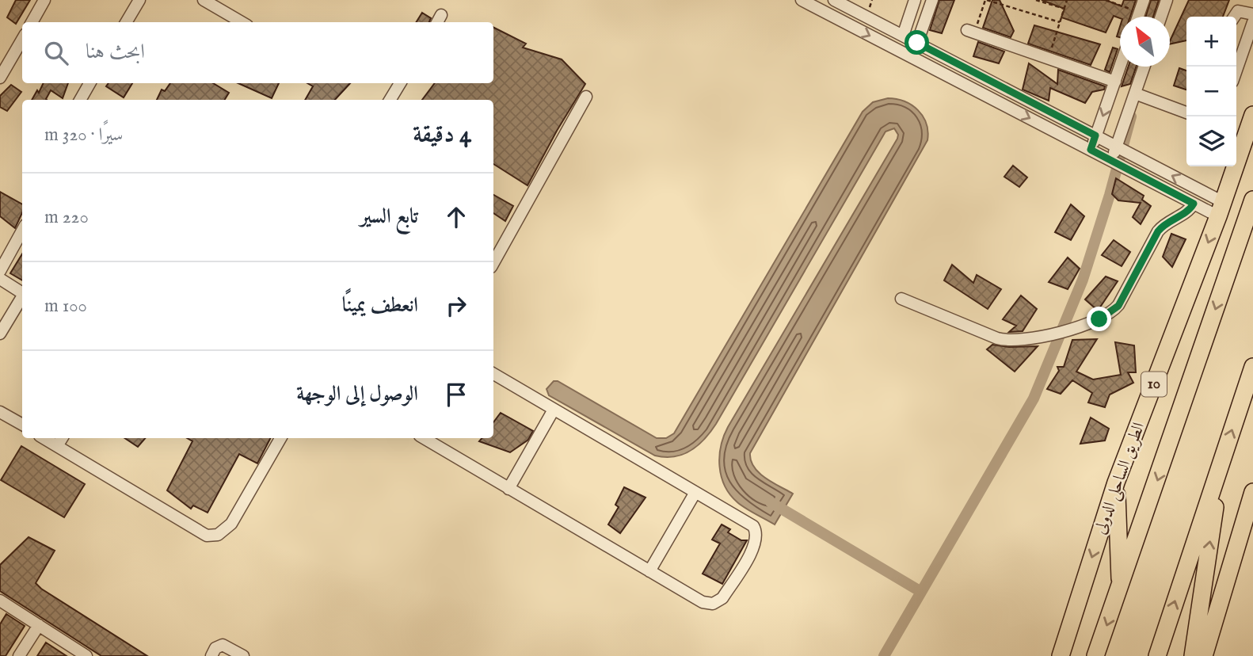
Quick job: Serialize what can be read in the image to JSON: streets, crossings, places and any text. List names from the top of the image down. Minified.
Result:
{"streets":{"highway":["10","الطريق الساحلى الدولى"]},"north":"top left","page":{"map_buttons":["+","−"],"search":"ابحث هنا","heading":["4 دقيقة","سيرًا · 320 m"],"list":[["تابع السير","220 m"],["انعطف يمينًا","100 m"],"الوصول إلى الوجهة"]}}
